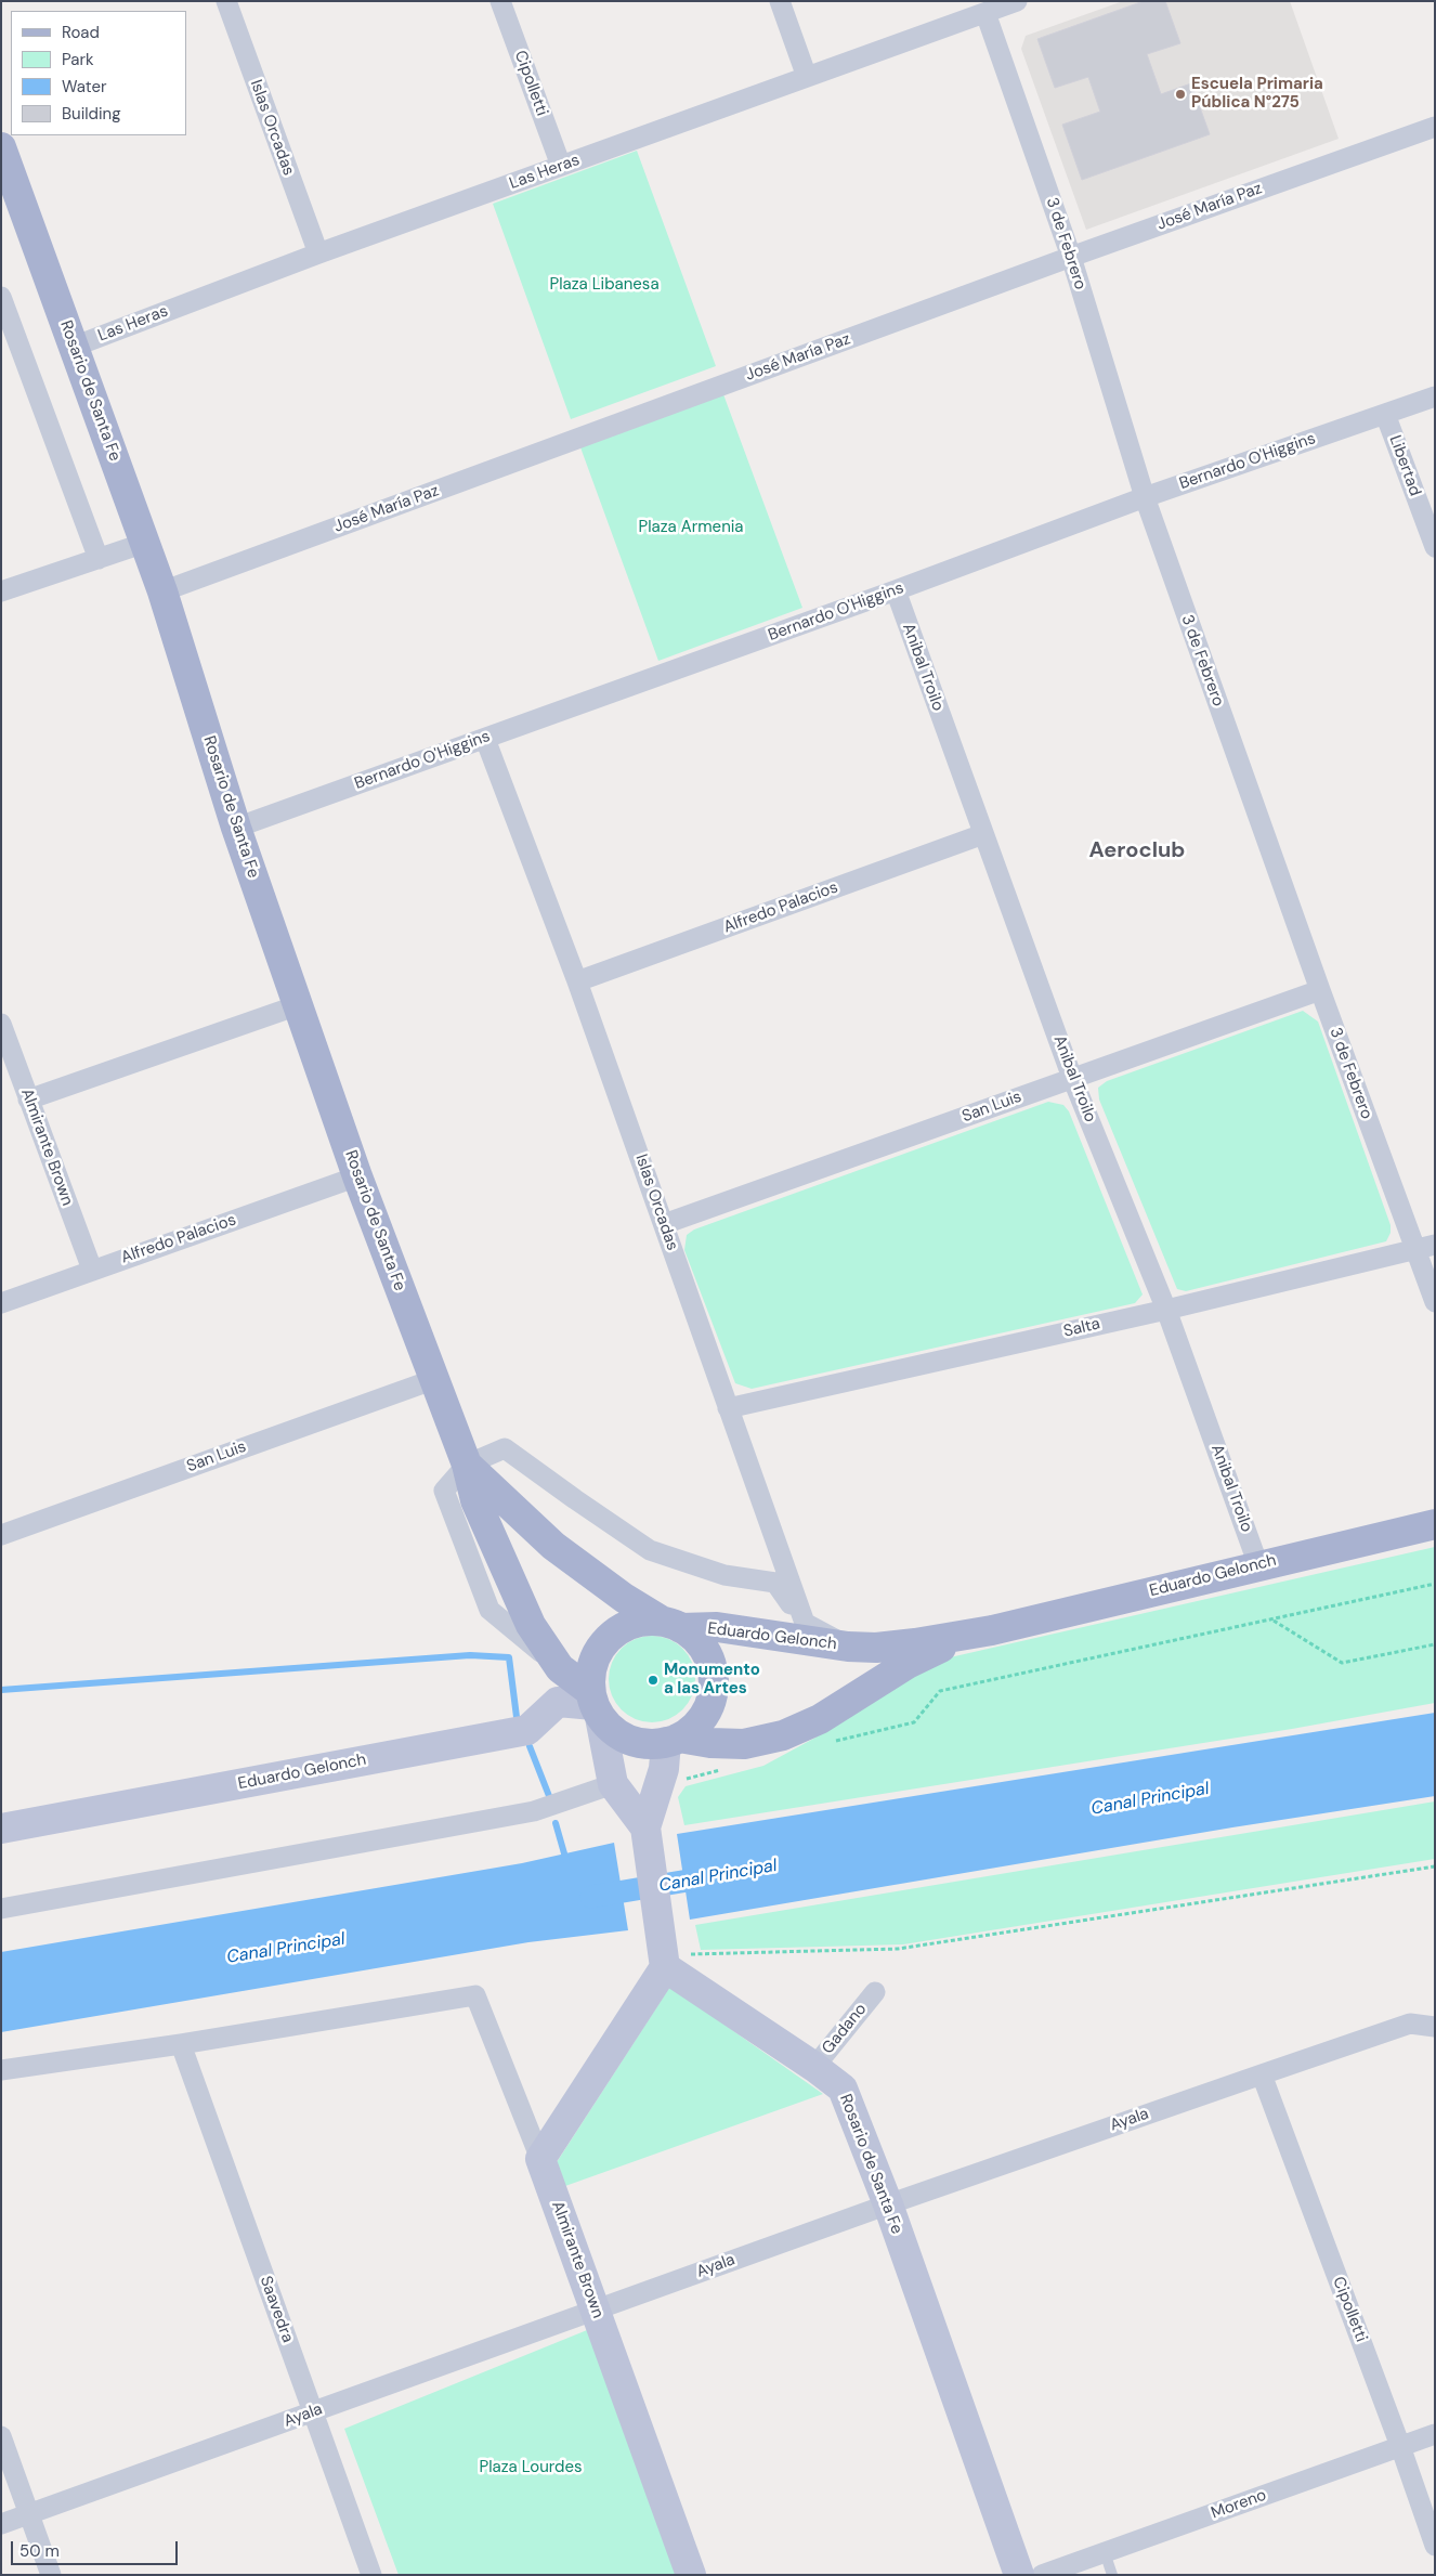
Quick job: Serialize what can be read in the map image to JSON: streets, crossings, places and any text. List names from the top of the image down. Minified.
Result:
{"streets":{"main road":["Rosario de Santa Fe","Eduardo Gelonch"],"street":["Cipolletti","Islas Orcadas","Las Heras","José María Paz","3 de Febrero","Bernardo O'Higgins","Libertad","Anibal Troilo","Alfredo Palacios","San Luis","Almirante Brown","Salta","Gadano","Ayala","Saavedra","Moreno"]},"crossings":[["Cipolletti","Las Heras"],["Cipolletti","Ayala"],["Cipolletti","Moreno"],["Islas Orcadas","Las Heras"],["Islas Orcadas","Bernardo O'Higgins"],["Islas Orcadas","Alfredo Palacios"],["Islas Orcadas","San Luis"],["Islas Orcadas","Salta"],["Las Heras","3 de Febrero"],["Las Heras","Rosario de Santa Fe"],["José María Paz","3 de Febrero"],["José María Paz","Rosario de Santa Fe"],["3 de Febrero","Bernardo O'Higgins"],["3 de Febrero","San Luis"],["3 de Febrero","Salta"],["Rosario de Santa Fe","Bernardo O'Higgins"],["Rosario de Santa Fe","Alfredo Palacios"],["Rosario de Santa Fe","San Luis"],["Rosario de Santa Fe","Eduardo Gelonch"],["Rosario de Santa Fe","Gadano"],["Rosario de Santa Fe","Ayala"],["Bernardo O'Higgins","Libertad"],["Bernardo O'Higgins","Anibal Troilo"],["Anibal Troilo","Alfredo Palacios"],["Anibal Troilo","San Luis"],["Anibal Troilo","Salta"],["Anibal Troilo","Eduardo Gelonch"],["Alfredo Palacios","Almirante Brown"],["Almirante Brown","Ayala"],["Ayala","Saavedra"]],"districts":["Aeroclub"],"water":["Canal Principal"],"parks":["Plaza Libanesa","Plaza Armenia","Plaza Lourdes"],"places":["Escuela Primaria Pública N°275","Monumento a las Artes"],"legend":["Road","Park","Water","Building"],"scale_bar":"50 m"}
